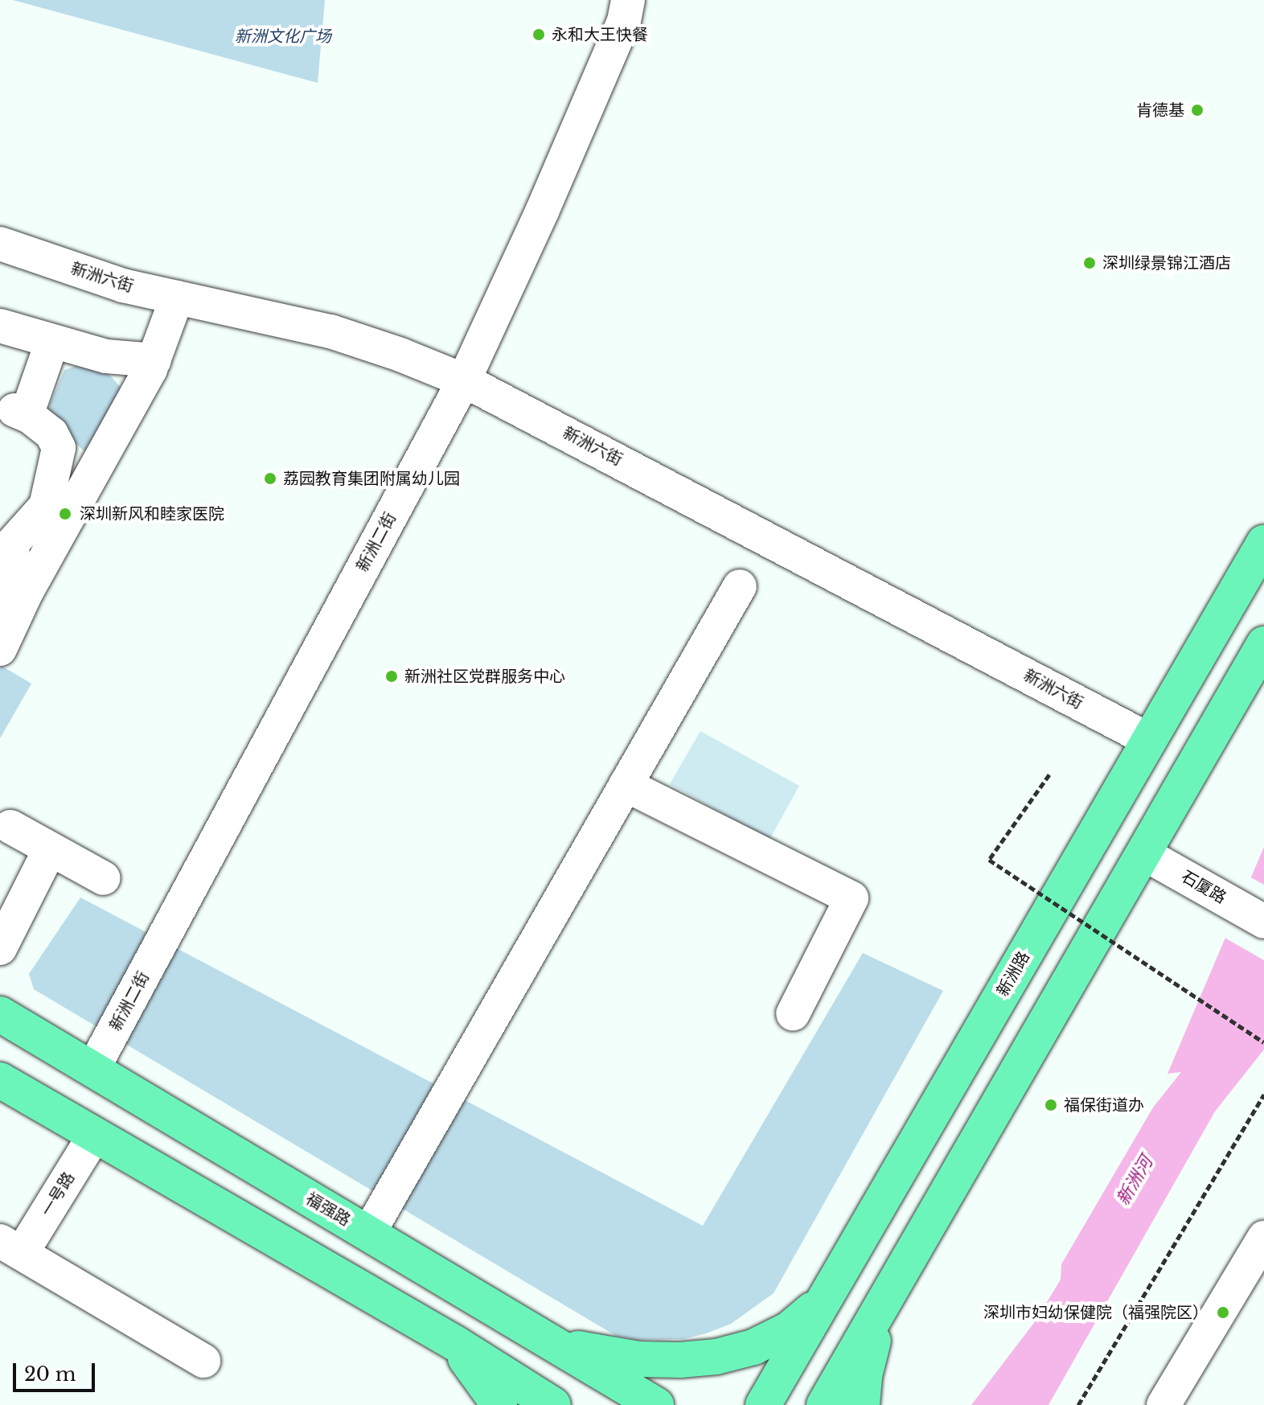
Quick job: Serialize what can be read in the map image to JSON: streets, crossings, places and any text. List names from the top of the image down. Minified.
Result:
{"streets":{"main road":["新洲路","福强路"],"street":["新洲六街","新洲二街","石厦路","一号路"]},"crossings":[["新洲六街","新洲二街"],["新洲六街","新洲路"],["新洲二街","福强路"]],"water":["新洲河"],"parks":["新洲文化广场"],"places":["永和大王快餐","肯德基","深圳绿景锦江酒店","荔园教育集团附属幼儿园","深圳新风和睦家医院","新洲社区党群服务中心","福保街道办","深圳市妇幼保健院（福强院区）"],"scale_bar":"20 m"}
